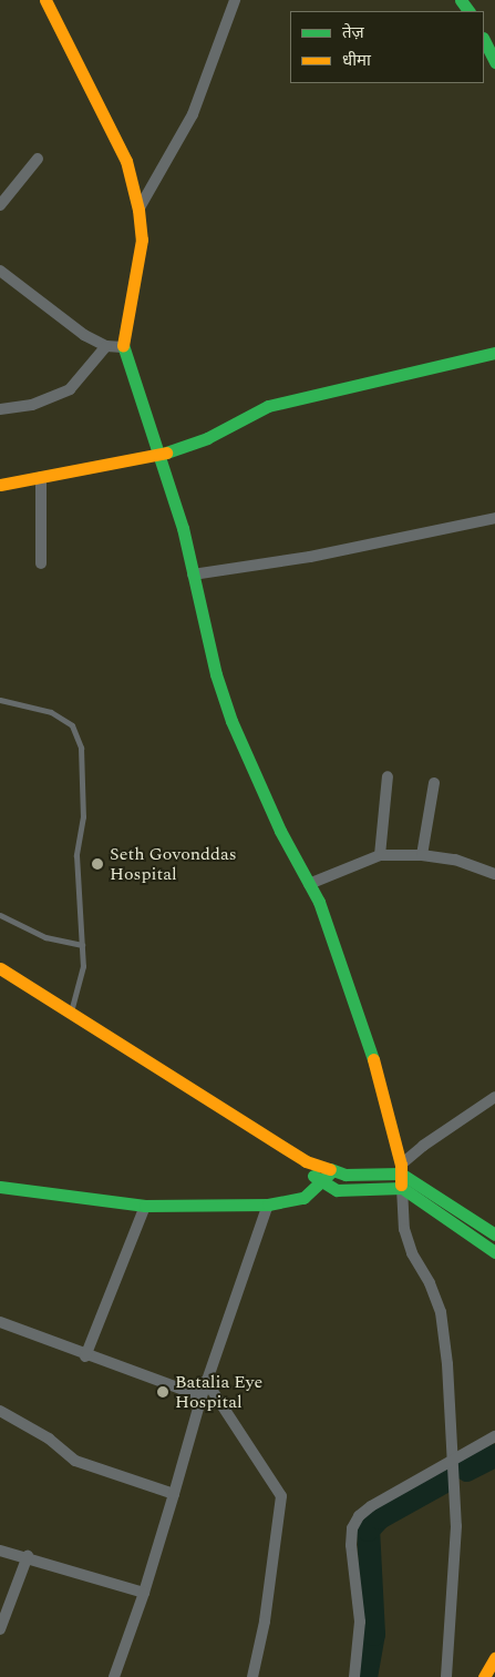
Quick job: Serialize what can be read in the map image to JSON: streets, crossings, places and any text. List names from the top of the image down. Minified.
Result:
{"places":["Seth Govonddas Hospital","Batalia Eye Hospital"],"legend":["तेज़","धीमा"]}
